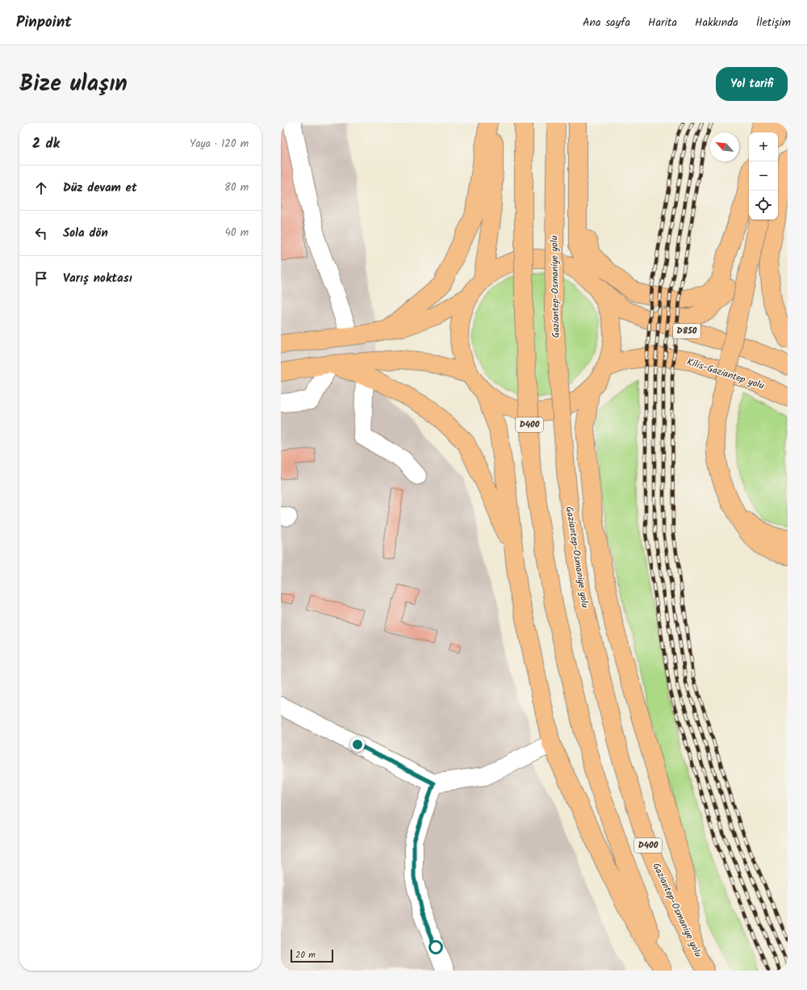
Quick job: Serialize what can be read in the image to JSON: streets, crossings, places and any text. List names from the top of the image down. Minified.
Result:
{"streets":{"main road":["Gaziantep-Osmaniye yolu","D850","Kilis-Gaziantep yolu","D400"]},"scale_bar":"20 m","north":"top left","page":{"header":"Pinpoint","nav":["Ana sayfa","Harita","Hakkında","İletişim"],"title":"Bize ulaşın","buttons":"Yol tarifi","heading":["2 dk","Yaya · 120 m"],"map_buttons":["+","−"],"list":[["Düz devam et","80 m"],["Sola dön","40 m"],"Varış noktası"],"scale":"20 m"}}
